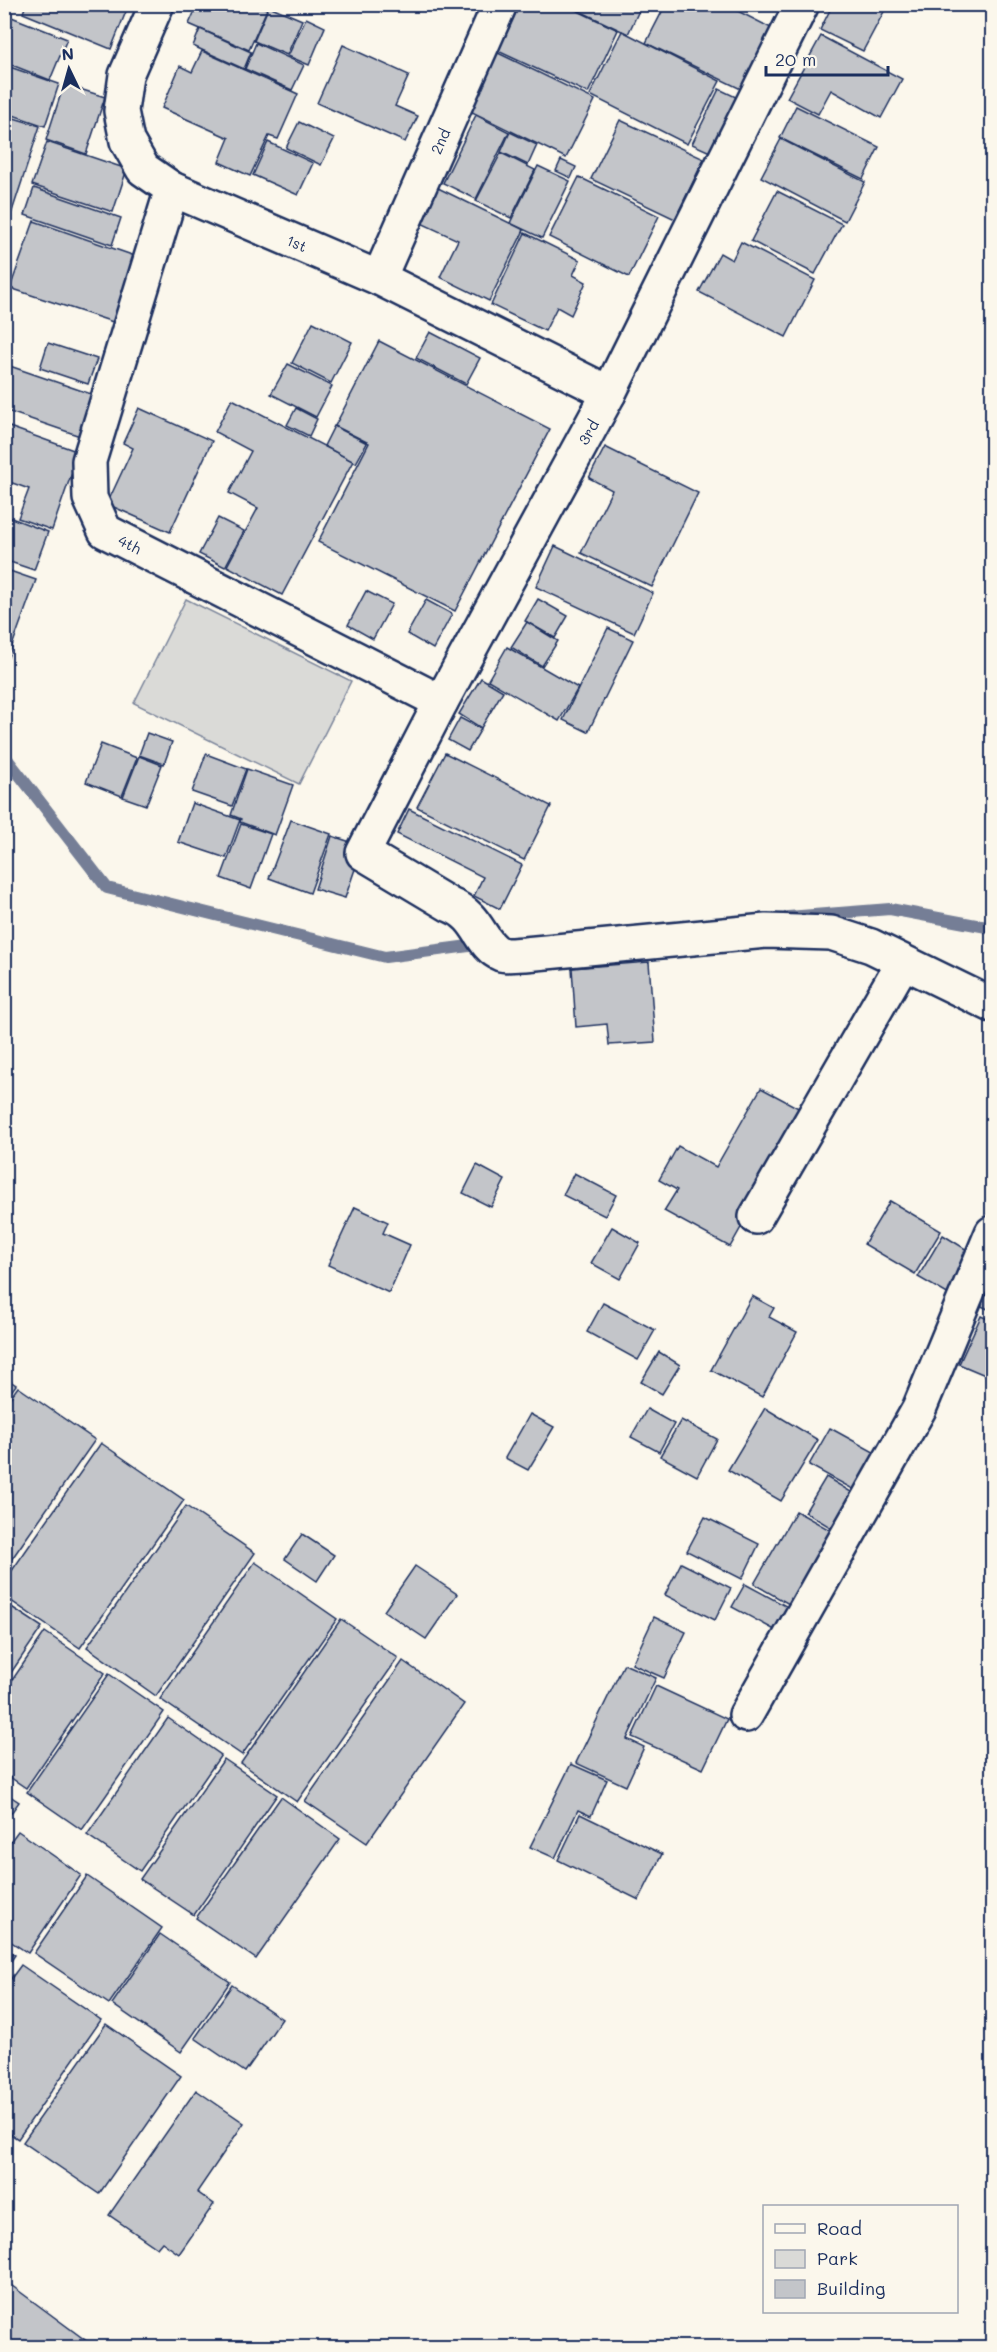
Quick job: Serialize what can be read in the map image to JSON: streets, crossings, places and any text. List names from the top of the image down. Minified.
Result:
{"streets":{"street":["2nd","1st","3rd","4th"]},"crossings":[["2nd","1st"],["1st","3rd"],["1st","4th"],["3rd","4th"]],"legend":["Road","Park","Building"],"scale_bar":"20 m","north":"top"}
